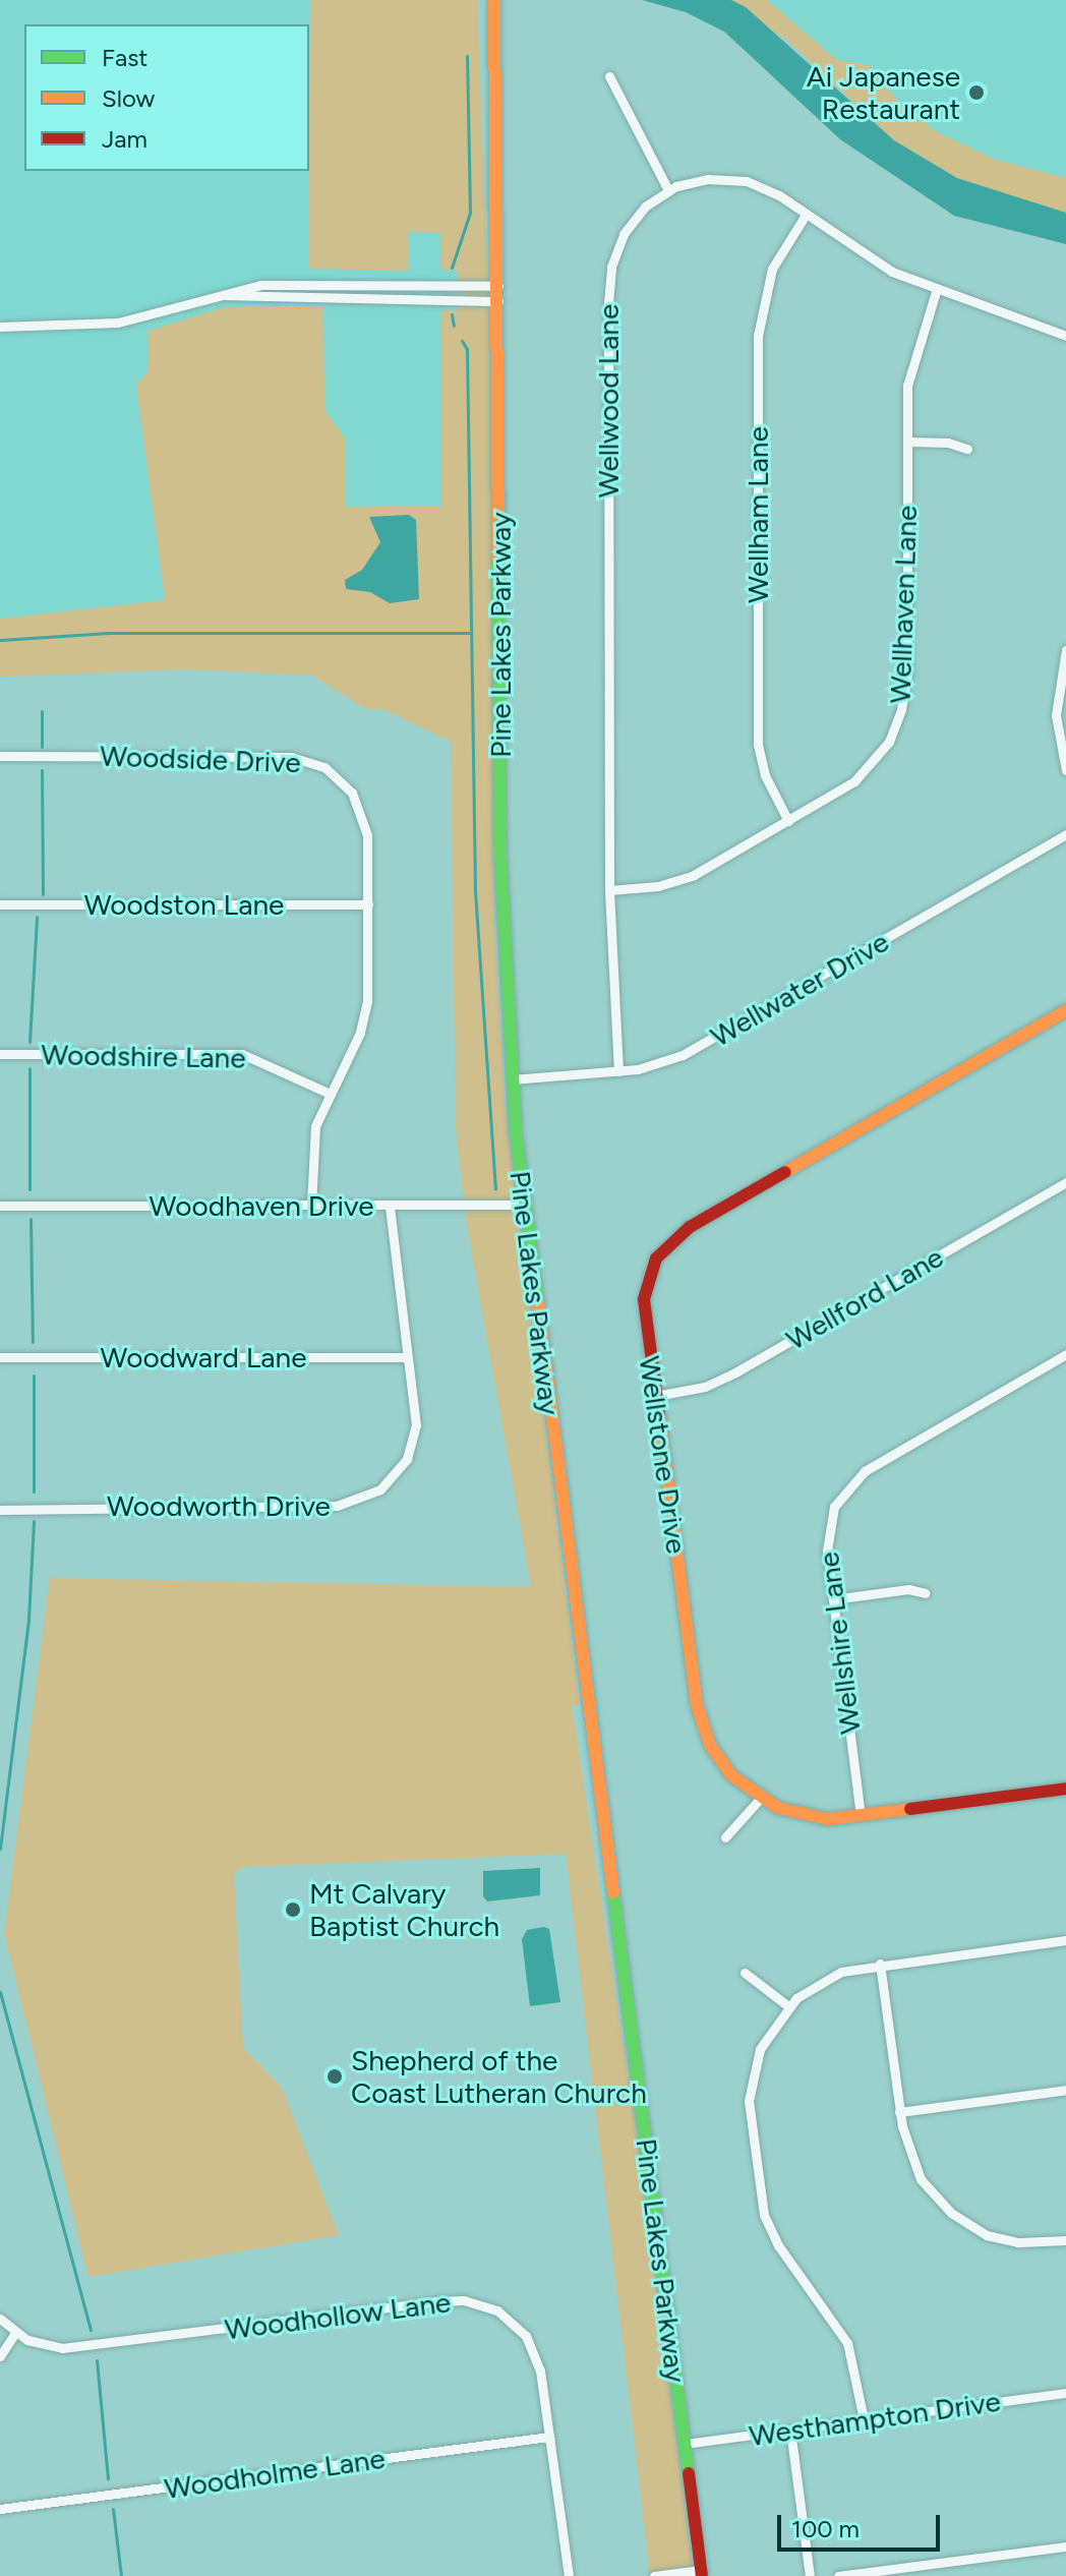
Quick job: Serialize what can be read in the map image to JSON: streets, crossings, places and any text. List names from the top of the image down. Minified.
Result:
{"streets":{"street":["Wellwood Lane","Wellham Lane","Wellhaven Lane","Pine Lakes Parkway","Woodside Drive","Woodston Lane","Wellwater Drive","Woodshire Lane","Woodhaven Drive","Wellford Lane","Woodward Lane","Wellstone Drive","Woodworth Drive","Wellshire Lane","Woodhollow Lane","Westhampton Drive","Woodholme Lane"]},"crossings":[["Wellwood Lane","Wellham Lane"],["Wellwood Lane","Wellhaven Lane"],["Wellwood Lane","Wellwater Drive"],["Wellham Lane","Wellhaven Lane"],["Pine Lakes Parkway","Wellwater Drive"],["Pine Lakes Parkway","Woodhaven Drive"],["Pine Lakes Parkway","Westhampton Drive"],["Woodside Drive","Woodston Lane"],["Woodside Drive","Woodshire Lane"],["Woodside Drive","Woodhaven Drive"],["Woodhaven Drive","Woodworth Drive"],["Wellford Lane","Wellstone Drive"],["Woodward Lane","Woodworth Drive"],["Wellstone Drive","Wellshire Lane"],["Woodhollow Lane","Woodholme Lane"]],"places":["Ai Japanese Restaurant","Mt Calvary Baptist Church","Shepherd of the Coast Lutheran Church"],"legend":["Fast","Slow","Jam"],"scale_bar":"100 m"}
